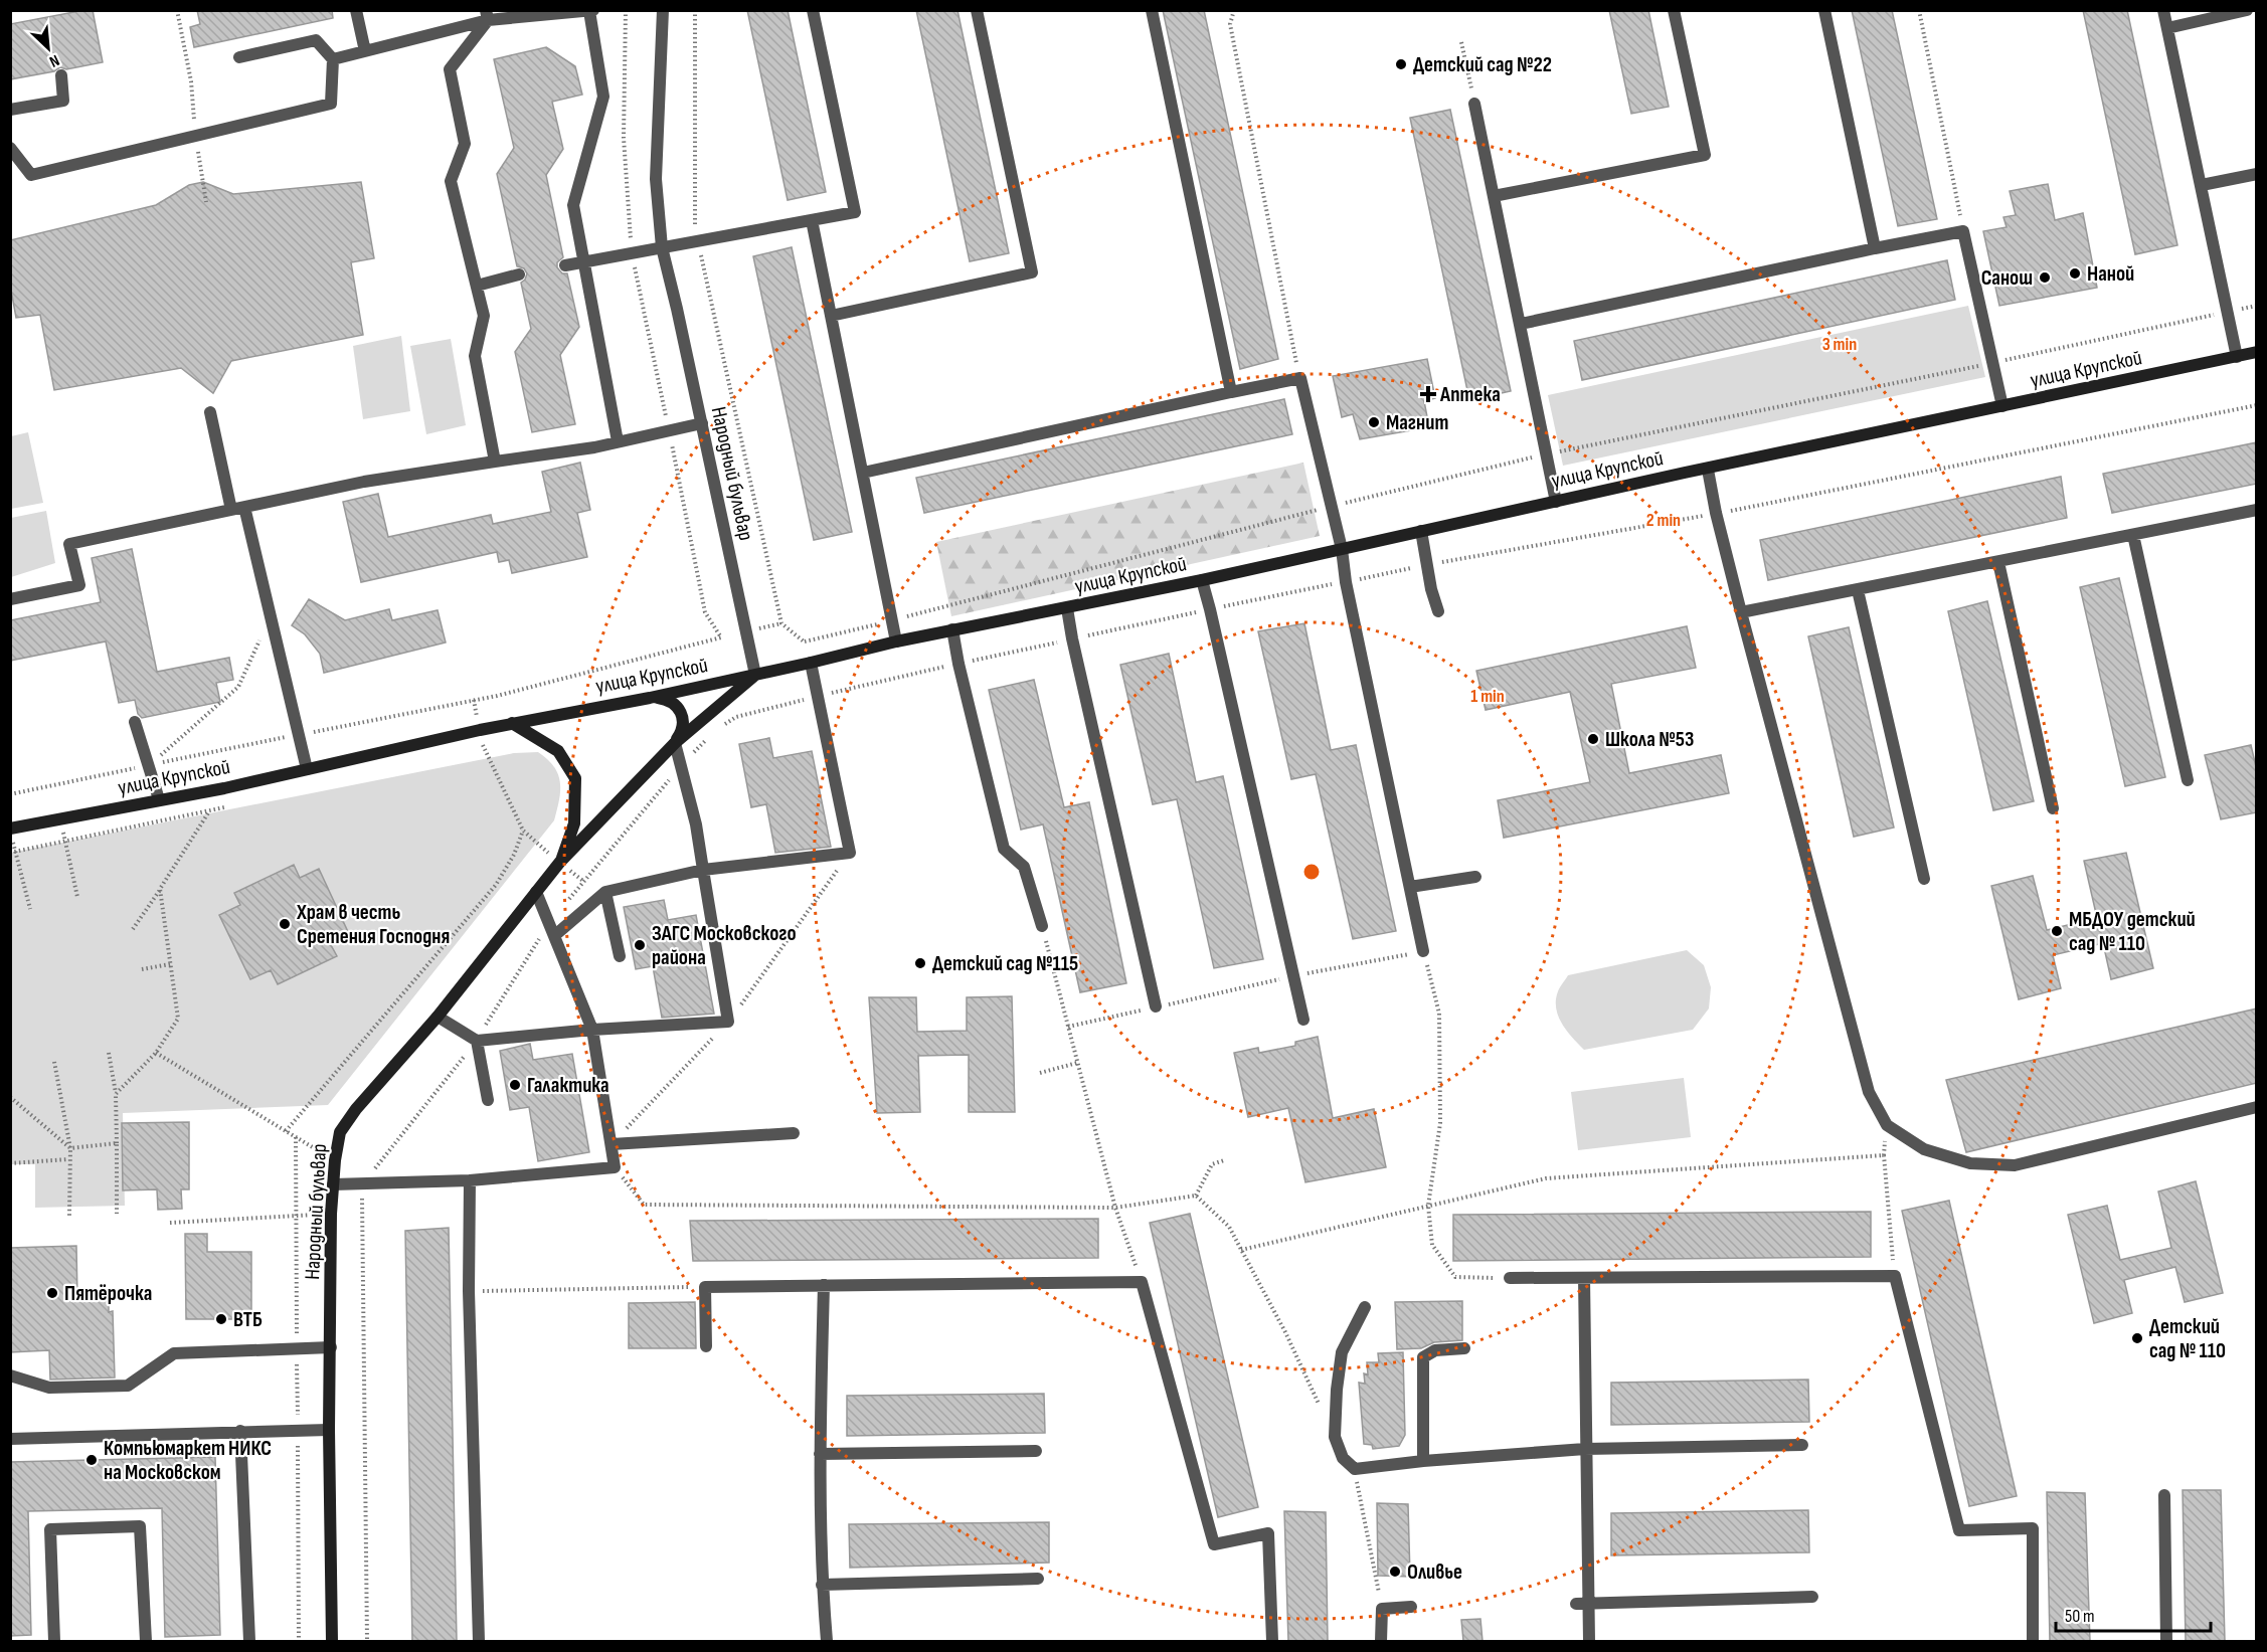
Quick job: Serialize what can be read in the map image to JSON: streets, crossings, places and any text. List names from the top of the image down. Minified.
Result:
{"streets":{"street":["улица Крупской","Народный бульвар"]},"crossings":[["улица Крупской","Народный бульвар"]],"places":{"other":["Детский сад №22","Наной","Санош","Магнит","Школа №53","Храм в честь Сретения Господня","МБДОУ детский сад № 110","ЗАГС Московского района","Детский сад №115","Галактика","Пятёрочка","ВТБ","Детский сад № 110","Компьюмаркет НИКС на Московском","Оливье"],"health":["Аптека"]},"scale_bar":"50 m","north":"bottom right","rings":["3 min","2 min","1 min"]}
